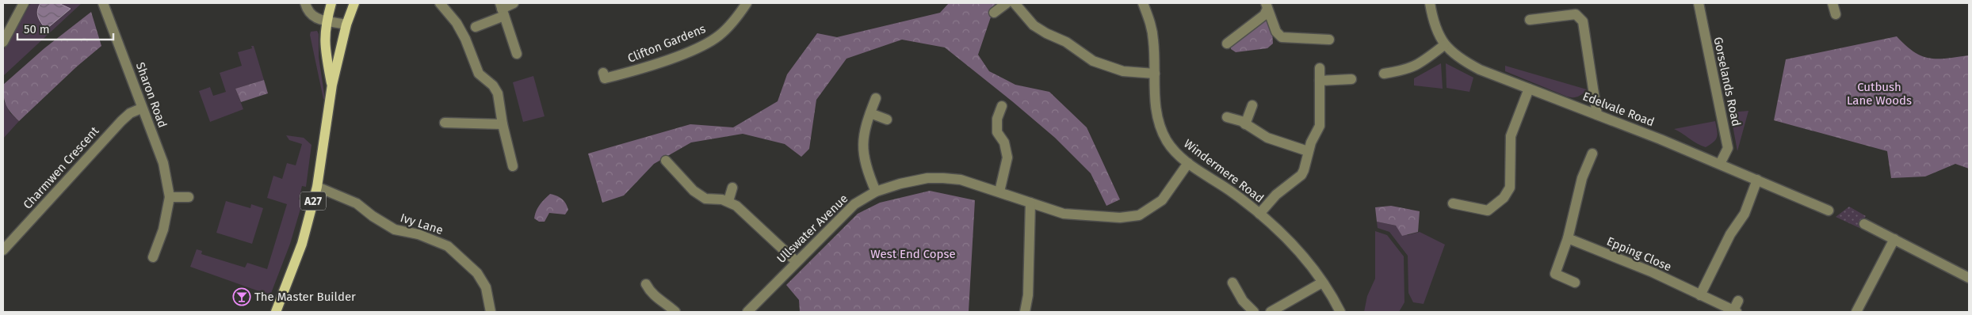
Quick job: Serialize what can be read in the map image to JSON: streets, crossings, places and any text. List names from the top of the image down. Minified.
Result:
{"streets":{"main road":["A27"],"street":["Clifton Gardens","Gorselands Road","Sharon Road","Edelvale Road","Charmwen Crescent","Windermere Road","Ivy Lane","Ullswater Avenue","Epping Close"]},"crossings":[["Gorselands Road","Edelvale Road"],["Sharon Road","Charmwen Crescent"],["Windermere Road","Ullswater Avenue"],["A27","Ivy Lane"]],"parks":["Cutbush Lane Woods","West End Copse"],"places":{"bar":["The Master Builder"]},"scale_bar":"50 m"}
